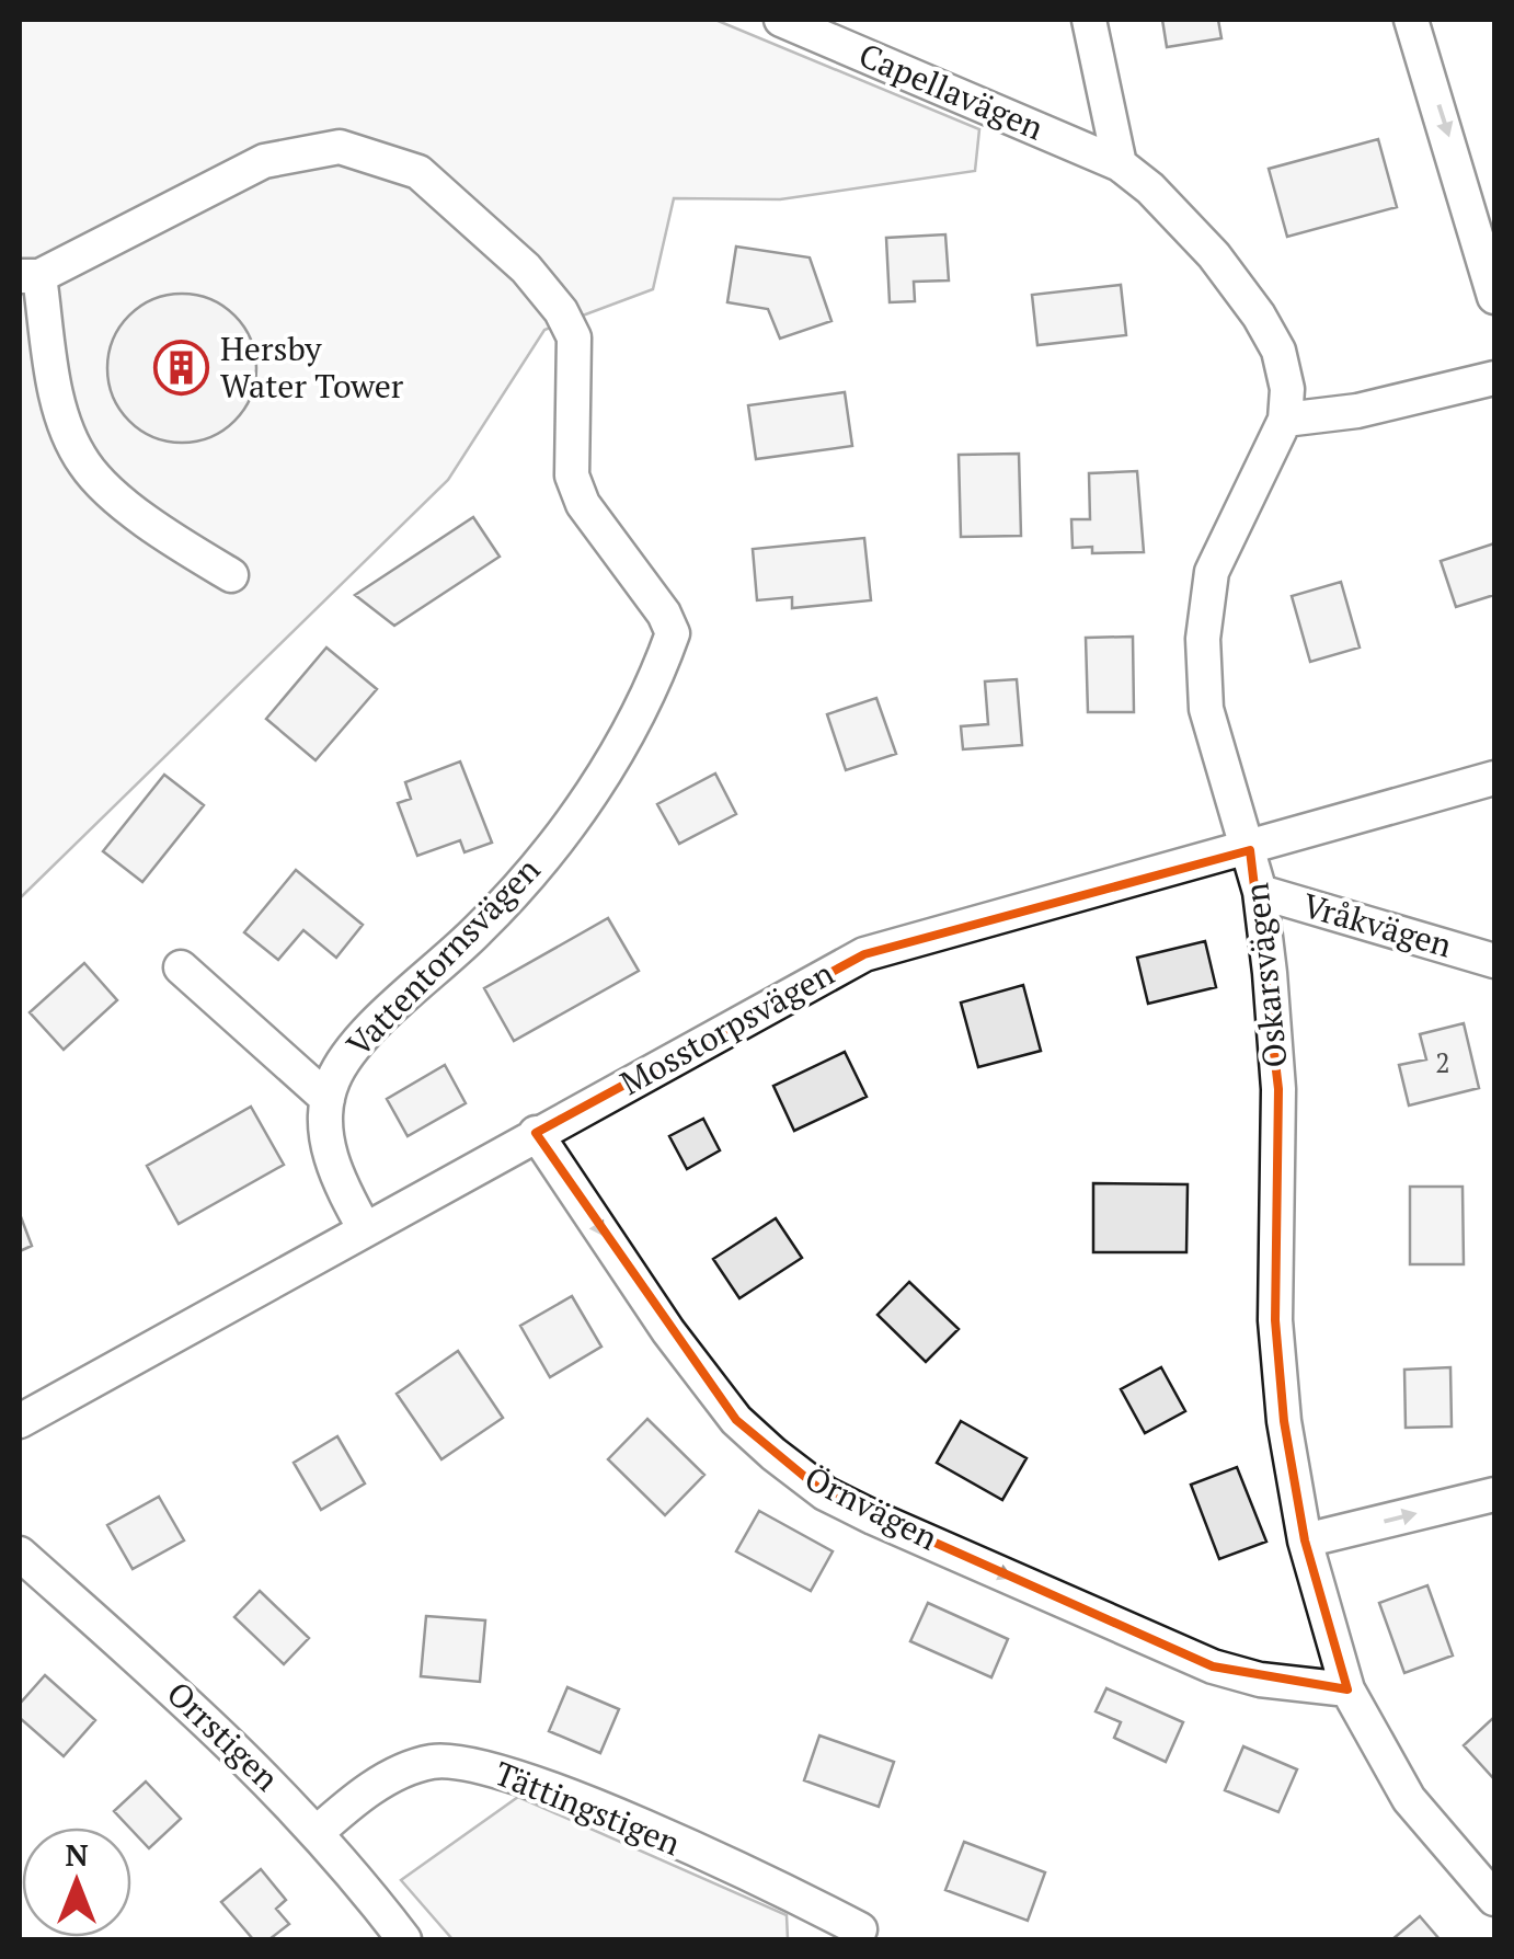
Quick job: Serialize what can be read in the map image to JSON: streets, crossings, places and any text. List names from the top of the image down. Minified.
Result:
{"streets":{"street":["Capellavägen","Vråkvägen","Vattentornsvägen","Oskarsvägen","Mosstorpsvägen","Örnvägen","Orrstigen","Tättingstigen"]},"crossings":[["Capellavägen","Oskarsvägen"],["Vråkvägen","Oskarsvägen"],["Oskarsvägen","Mosstorpsvägen"],["Oskarsvägen","Örnvägen"],["Mosstorpsvägen","Örnvägen"],["Orrstigen","Tättingstigen"]],"one_way":["Örnvägen"],"places":{"building":["Hersby Water Tower"]},"house_numbers":["2"],"north":"top"}
